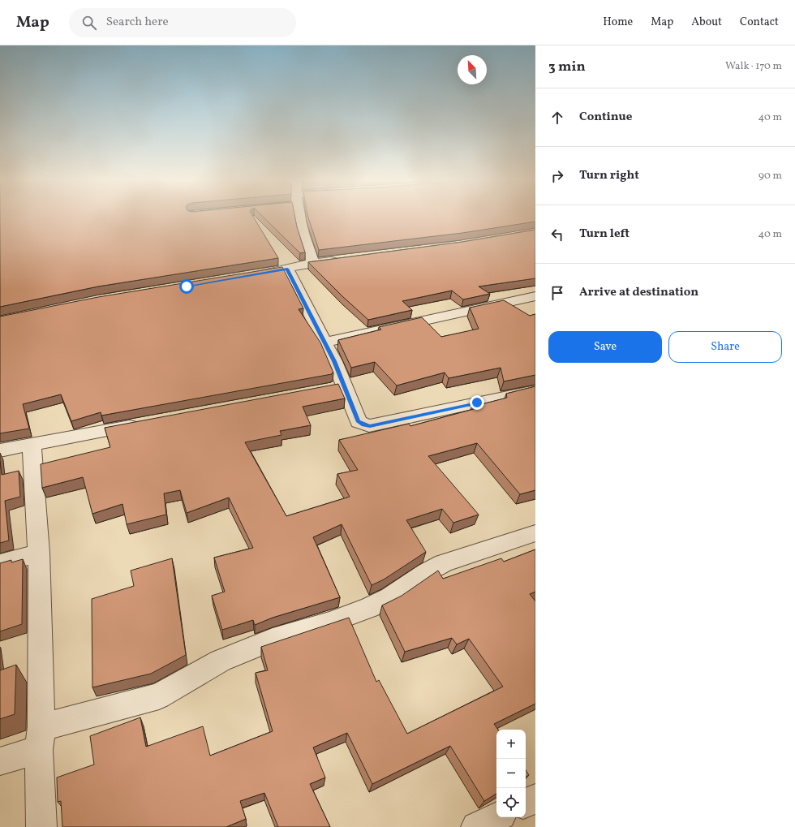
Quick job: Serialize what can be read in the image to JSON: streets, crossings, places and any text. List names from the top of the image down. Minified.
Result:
{"north":"top left","page":{"header":"Map","search":"Search here","nav":["Home","Map","About","Contact"],"heading":["3 min","Walk · 170 m"],"list":[["Continue","40 m"],["Turn right","90 m"],["Turn left","40 m"],"Arrive at destination"],"buttons":["Save","Share"],"map_buttons":["+","−"]}}
